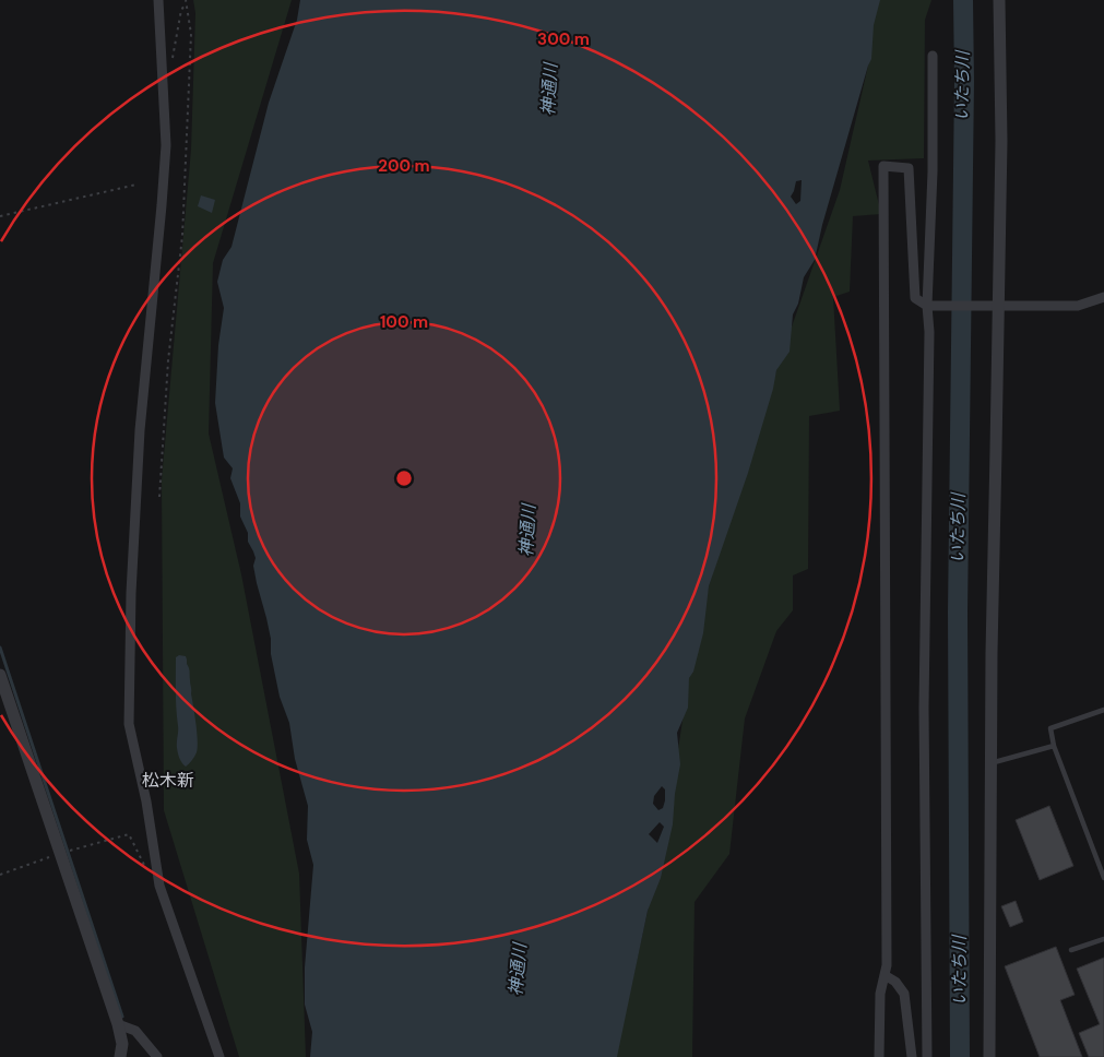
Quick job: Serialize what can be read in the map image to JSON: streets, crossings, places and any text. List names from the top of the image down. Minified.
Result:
{"districts":["松木新"],"water":["いたち川","神通川"],"rings":["300 m","200 m","100 m"]}
